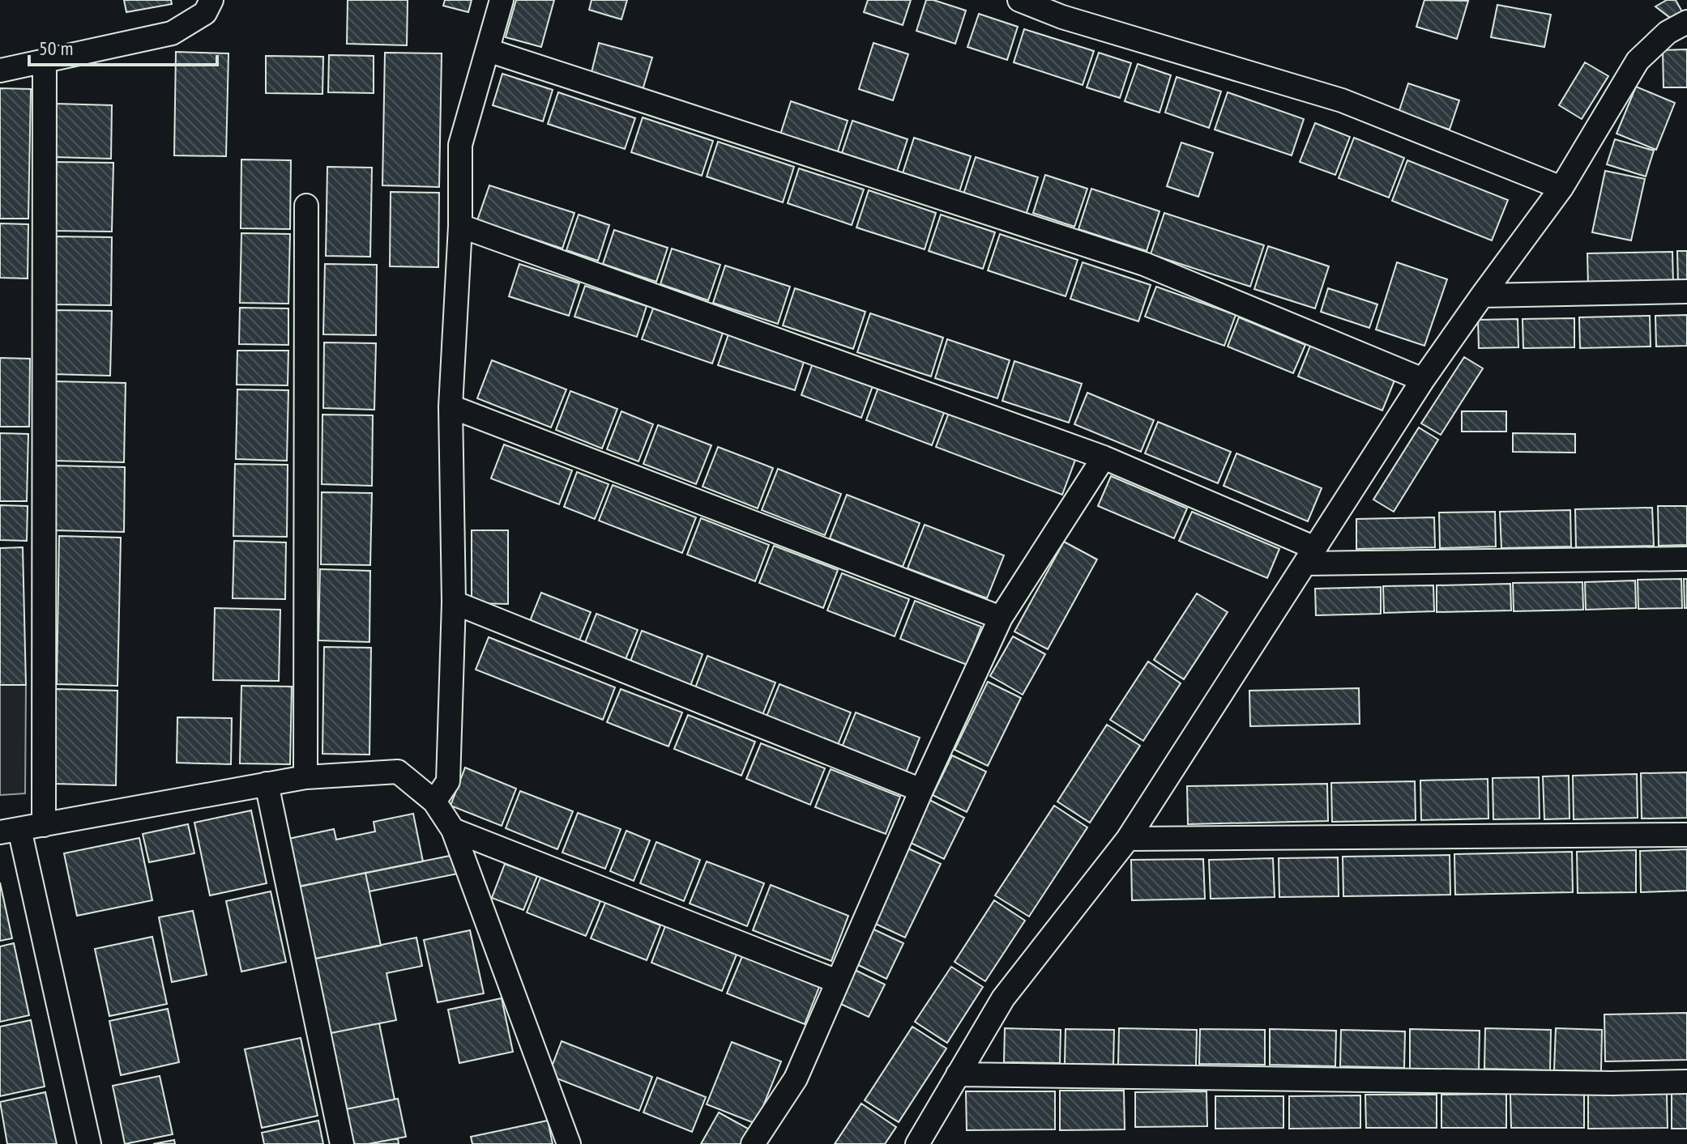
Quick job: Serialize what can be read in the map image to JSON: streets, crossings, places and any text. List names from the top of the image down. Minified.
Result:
{"scale_bar":"50 m"}
